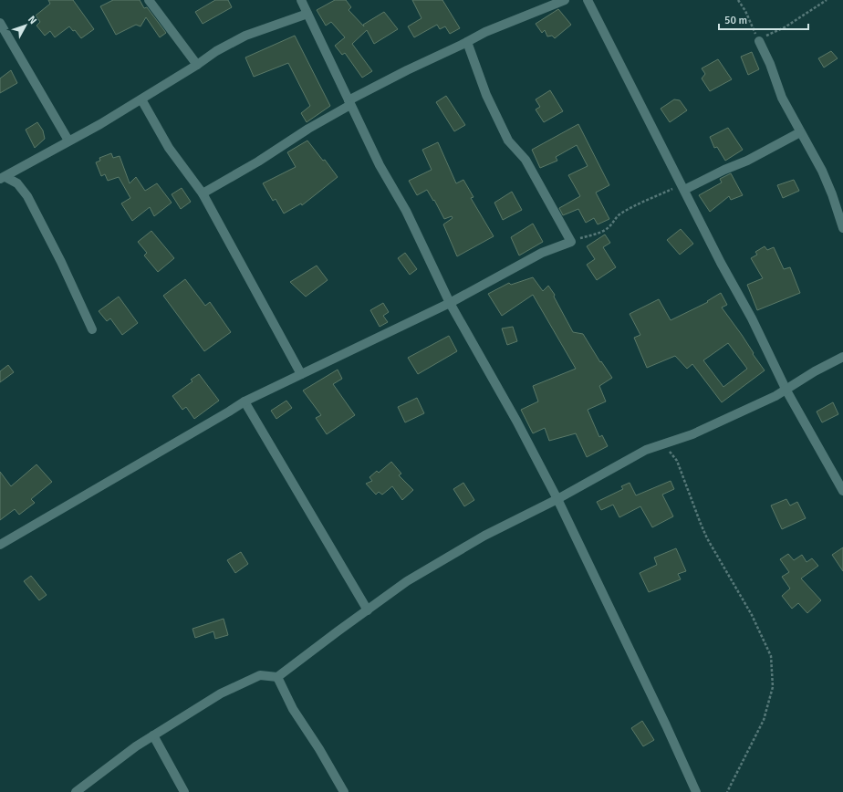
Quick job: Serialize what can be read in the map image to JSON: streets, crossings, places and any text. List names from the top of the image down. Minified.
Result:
{"scale_bar":"50 m","north":"top right"}
